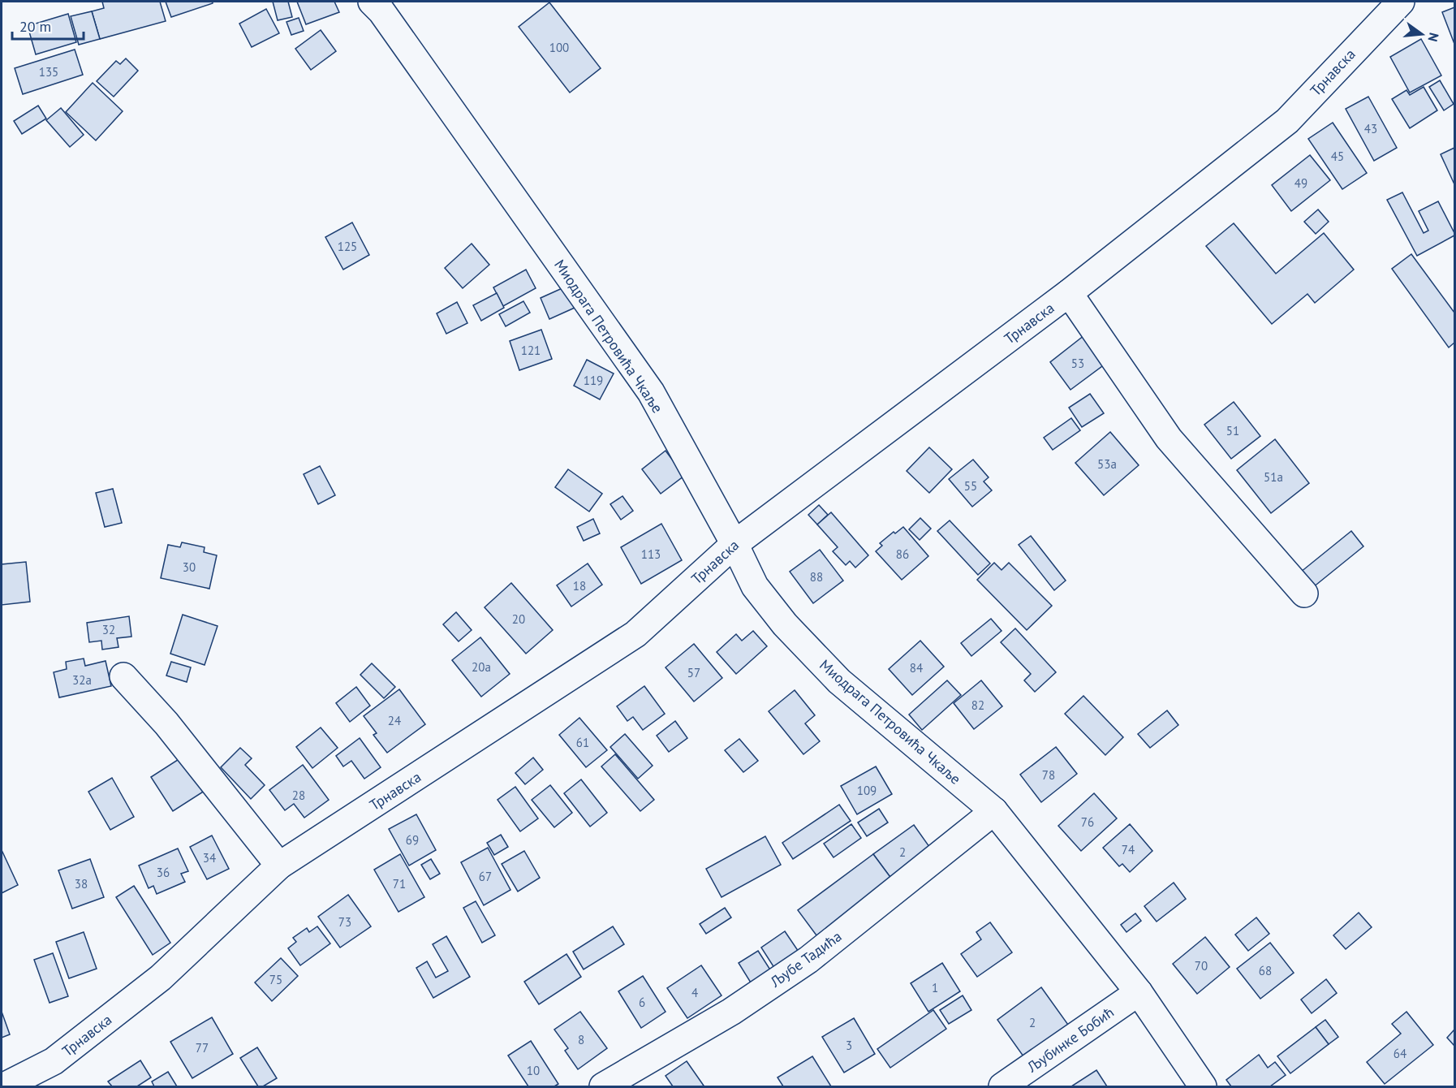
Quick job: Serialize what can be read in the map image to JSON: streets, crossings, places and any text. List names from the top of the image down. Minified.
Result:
{"streets":{"street":["Трнавска","Миодрага Петровића Чкаље","Љубе Тадића","Љубинке Бобић"]},"crossings":[["Трнавска","Миодрага Петровића Чкаље"],["Миодрага Петровића Чкаље","Љубе Тадића"],["Миодрага Петровића Чкаље","Љубинке Бобић"]],"house_numbers":["100","135","43","45","49","125","121","53","119","51","53a","51a","55","113","86","30","88","18","20","32","20a","84","57","32a","82","24","61","78","109","28","76","69","74","2","34","36","67","38","71","73","70","68","75","1","4","6","2","8","3","77","64","10"],"scale_bar":"20 m","north":"right"}
